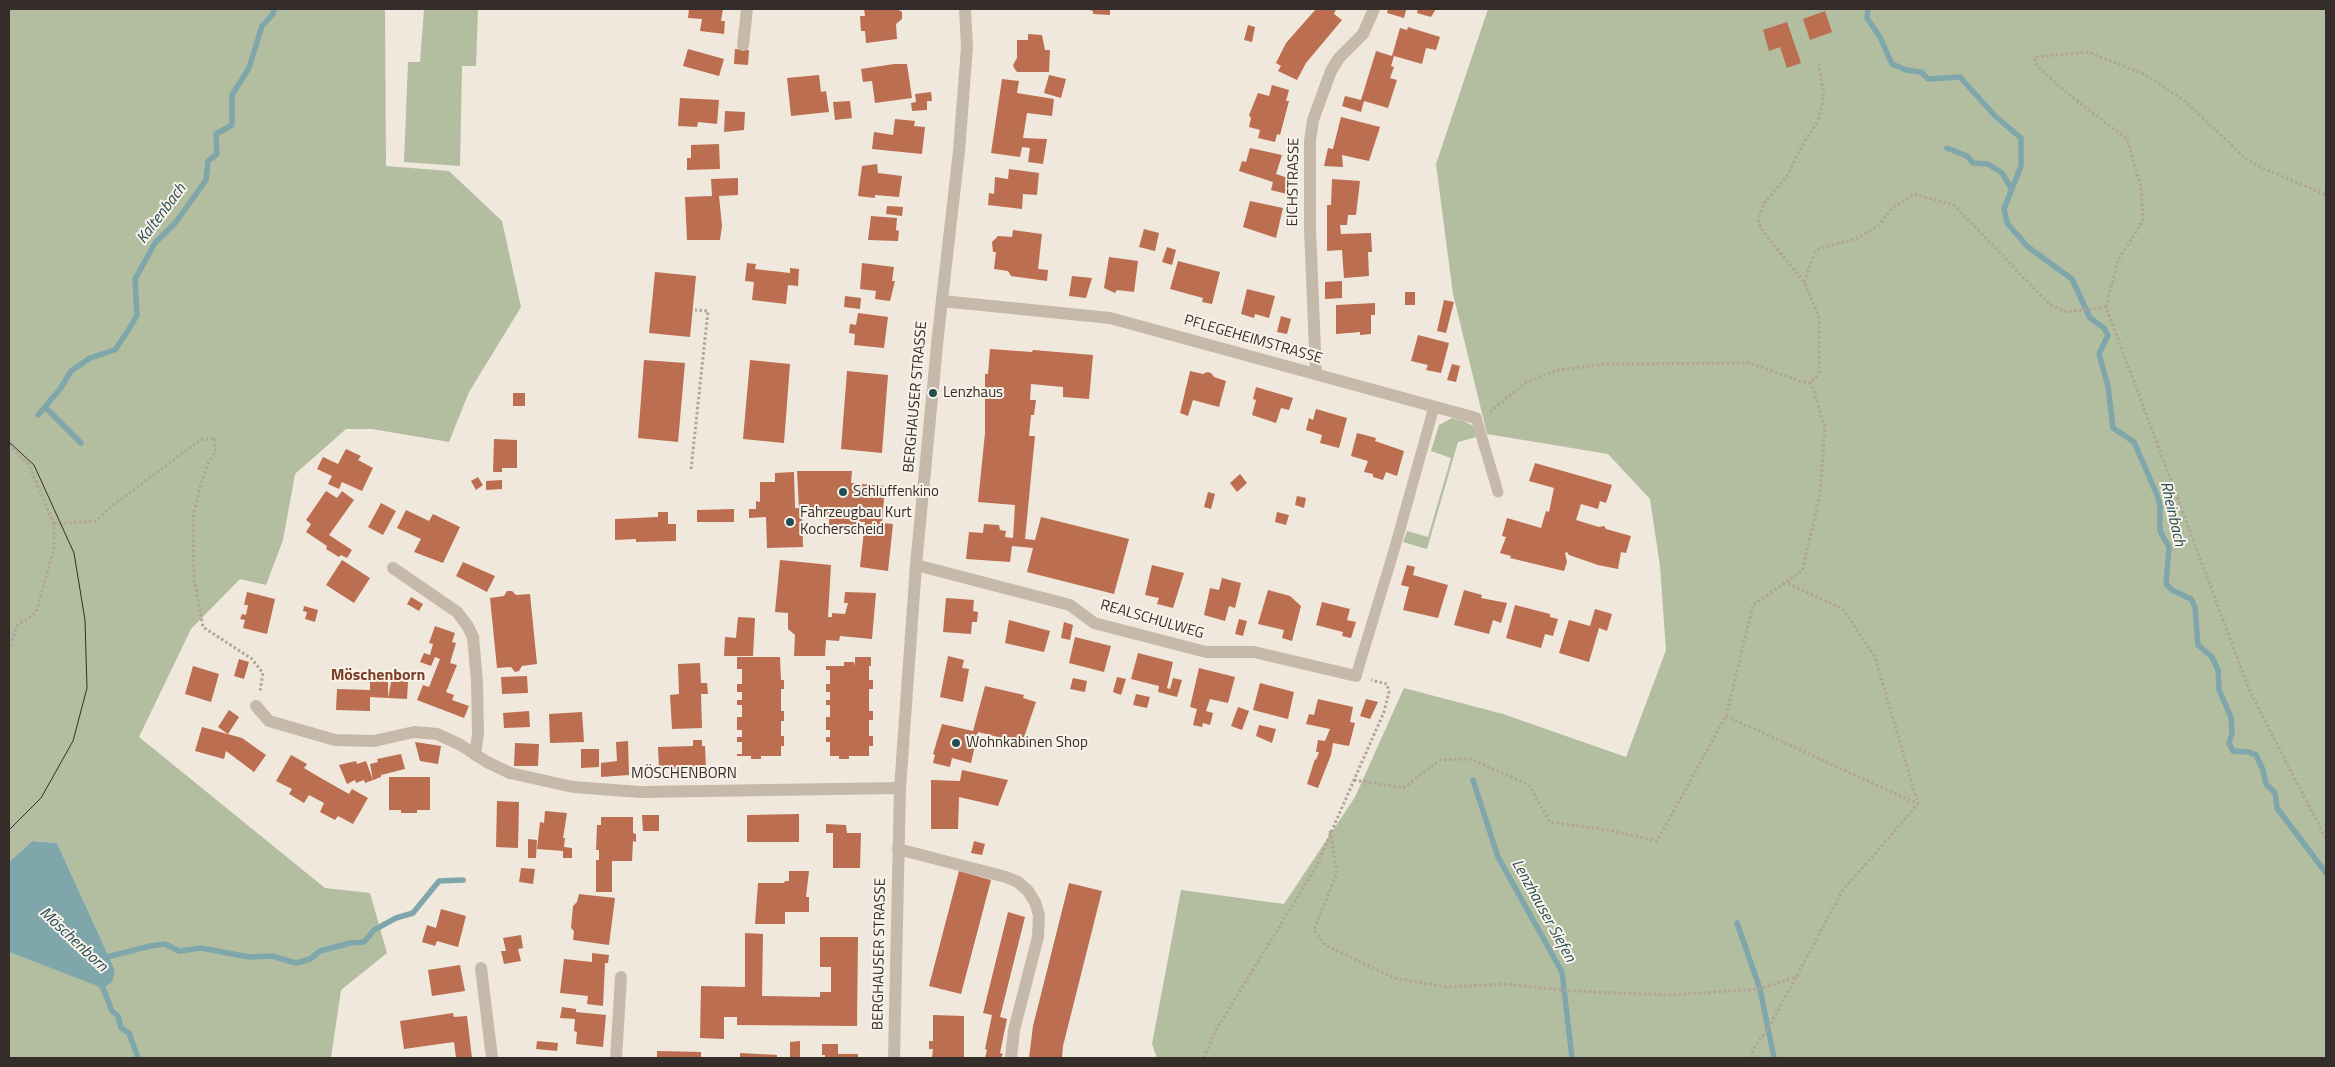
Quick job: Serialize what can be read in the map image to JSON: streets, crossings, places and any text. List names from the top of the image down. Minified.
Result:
{"streets":{"street":["EICHSTRASSE","PFLEGEHEIMSTRASSE","BERGHAUSER STRASSE","REALSCHULWEG","MÖSCHENBORN"]},"crossings":[["EICHSTRASSE","PFLEGEHEIMSTRASSE"],["PFLEGEHEIMSTRASSE","BERGHAUSER STRASSE"],["BERGHAUSER STRASSE","REALSCHULWEG"],["BERGHAUSER STRASSE","MÖSCHENBORN"]],"districts":["Möschenborn"],"water":["Kaltenbach","Rheinbach","Lenzhauser Siefen","Möschenborn"],"places":["Lenzhaus","Schluffenkino","Fahrzeugbau Kurt Kocherscheid","Wohnkabinen Shop"]}
